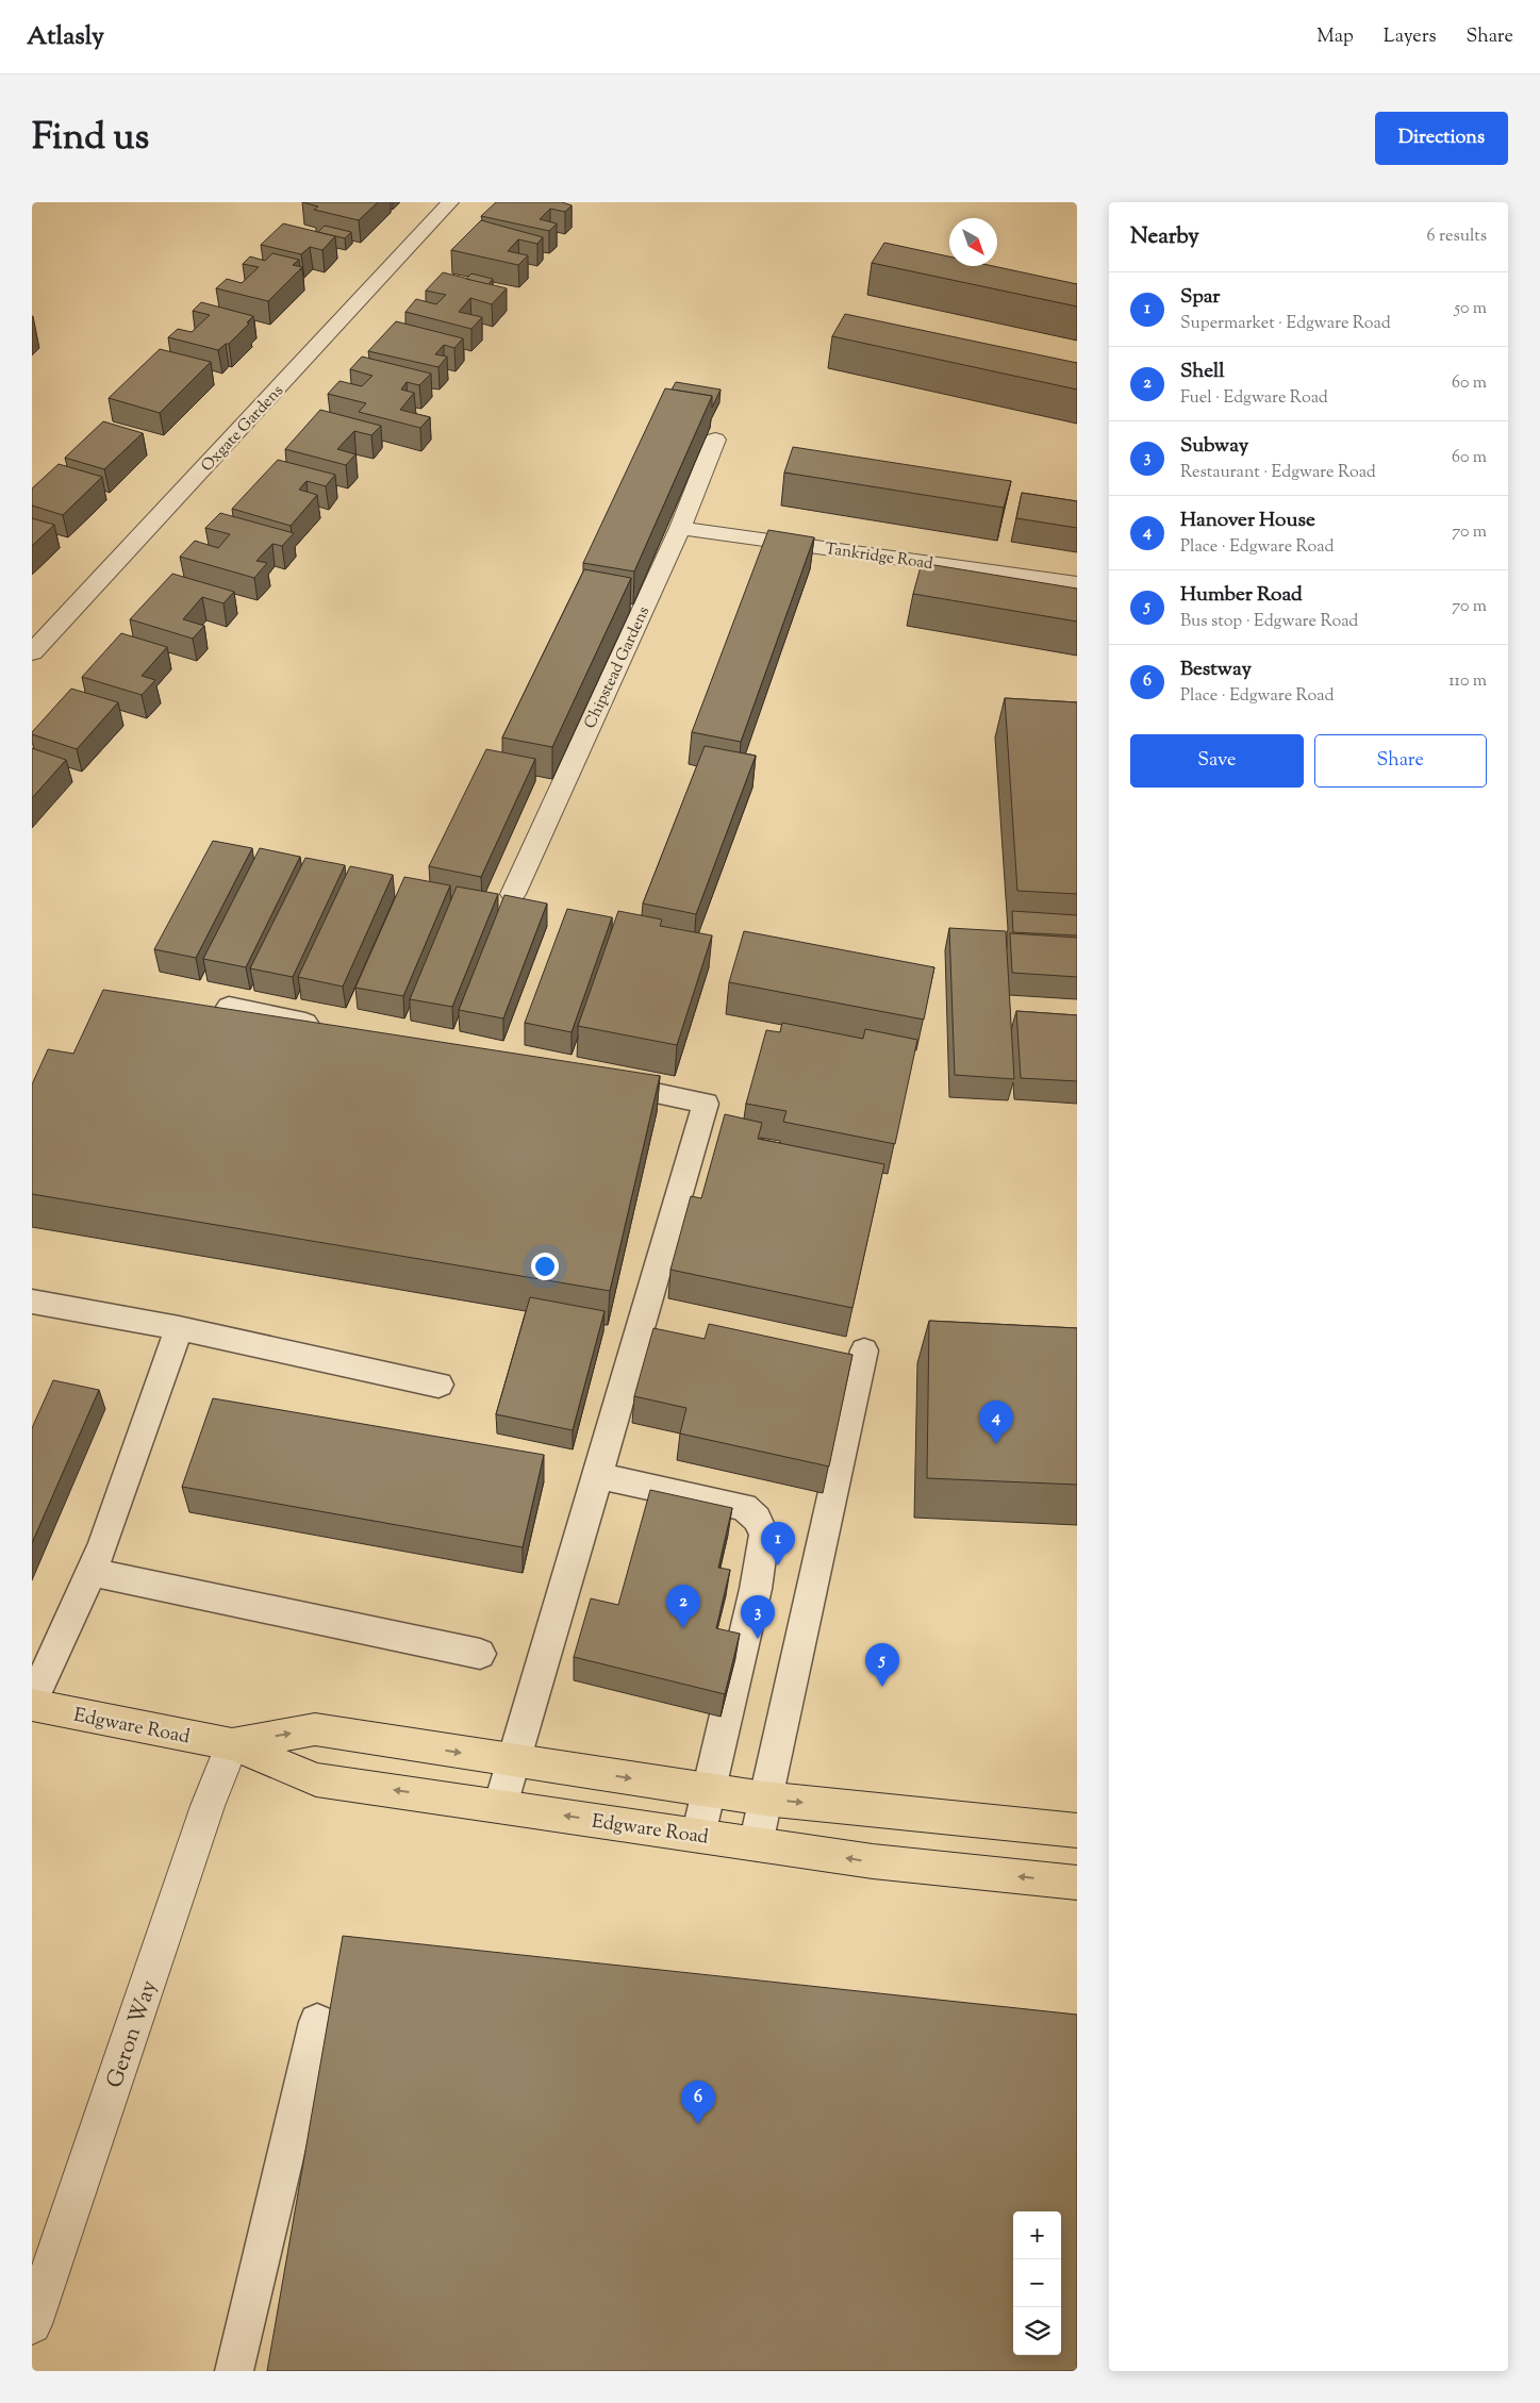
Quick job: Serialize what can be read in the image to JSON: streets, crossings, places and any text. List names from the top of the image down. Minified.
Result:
{"streets":{"main road":["Edgware Road"],"street":["Oxgate Gardens","Tankridge Road","Chipstead Gardens","Geron Way"]},"crossings":[["Tankridge Road","Chipstead Gardens"],["Edgware Road","Geron Way"]],"north":"bottom right","page":{"header":"Atlasly","nav":["Map","Layers","Share"],"title":"Find us","buttons":["Directions",["Save","Share"]],"heading":["Nearby","6 results"],"list":[{"mark":"1","name":"Spar","note":"Supermarket · Edgware Road","value":"50 m"},{"mark":"2","name":"Shell","note":"Fuel · Edgware Road","value":"60 m"},{"mark":"3","name":"Subway","note":"Restaurant · Edgware Road","value":"60 m"},{"mark":"4","name":"Hanover House","note":"Place · Edgware Road","value":"70 m"},{"mark":"5","name":"Humber Road","note":"Bus stop · Edgware Road","value":"70 m"},{"mark":"6","name":"Bestway","note":"Place · Edgware Road","value":"110 m"}],"pins":["4","1","2","3","5","6"],"map_buttons":["+","−"]}}
